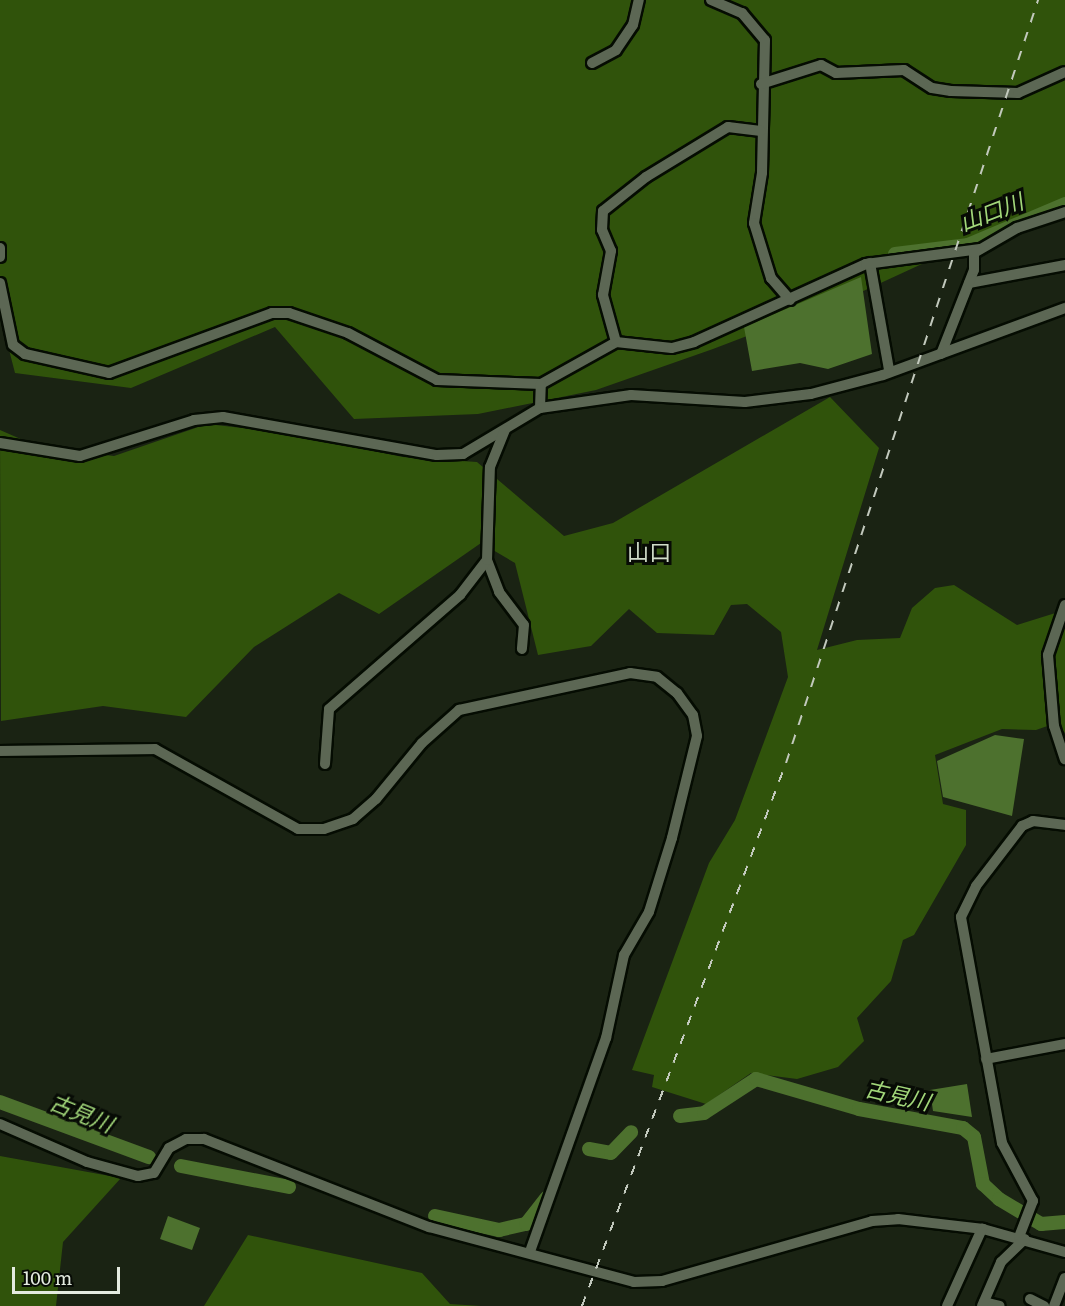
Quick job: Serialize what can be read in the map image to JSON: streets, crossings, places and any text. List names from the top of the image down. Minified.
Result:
{"districts":["山口"],"water":["山口川","古見川"],"scale_bar":"100 m"}
